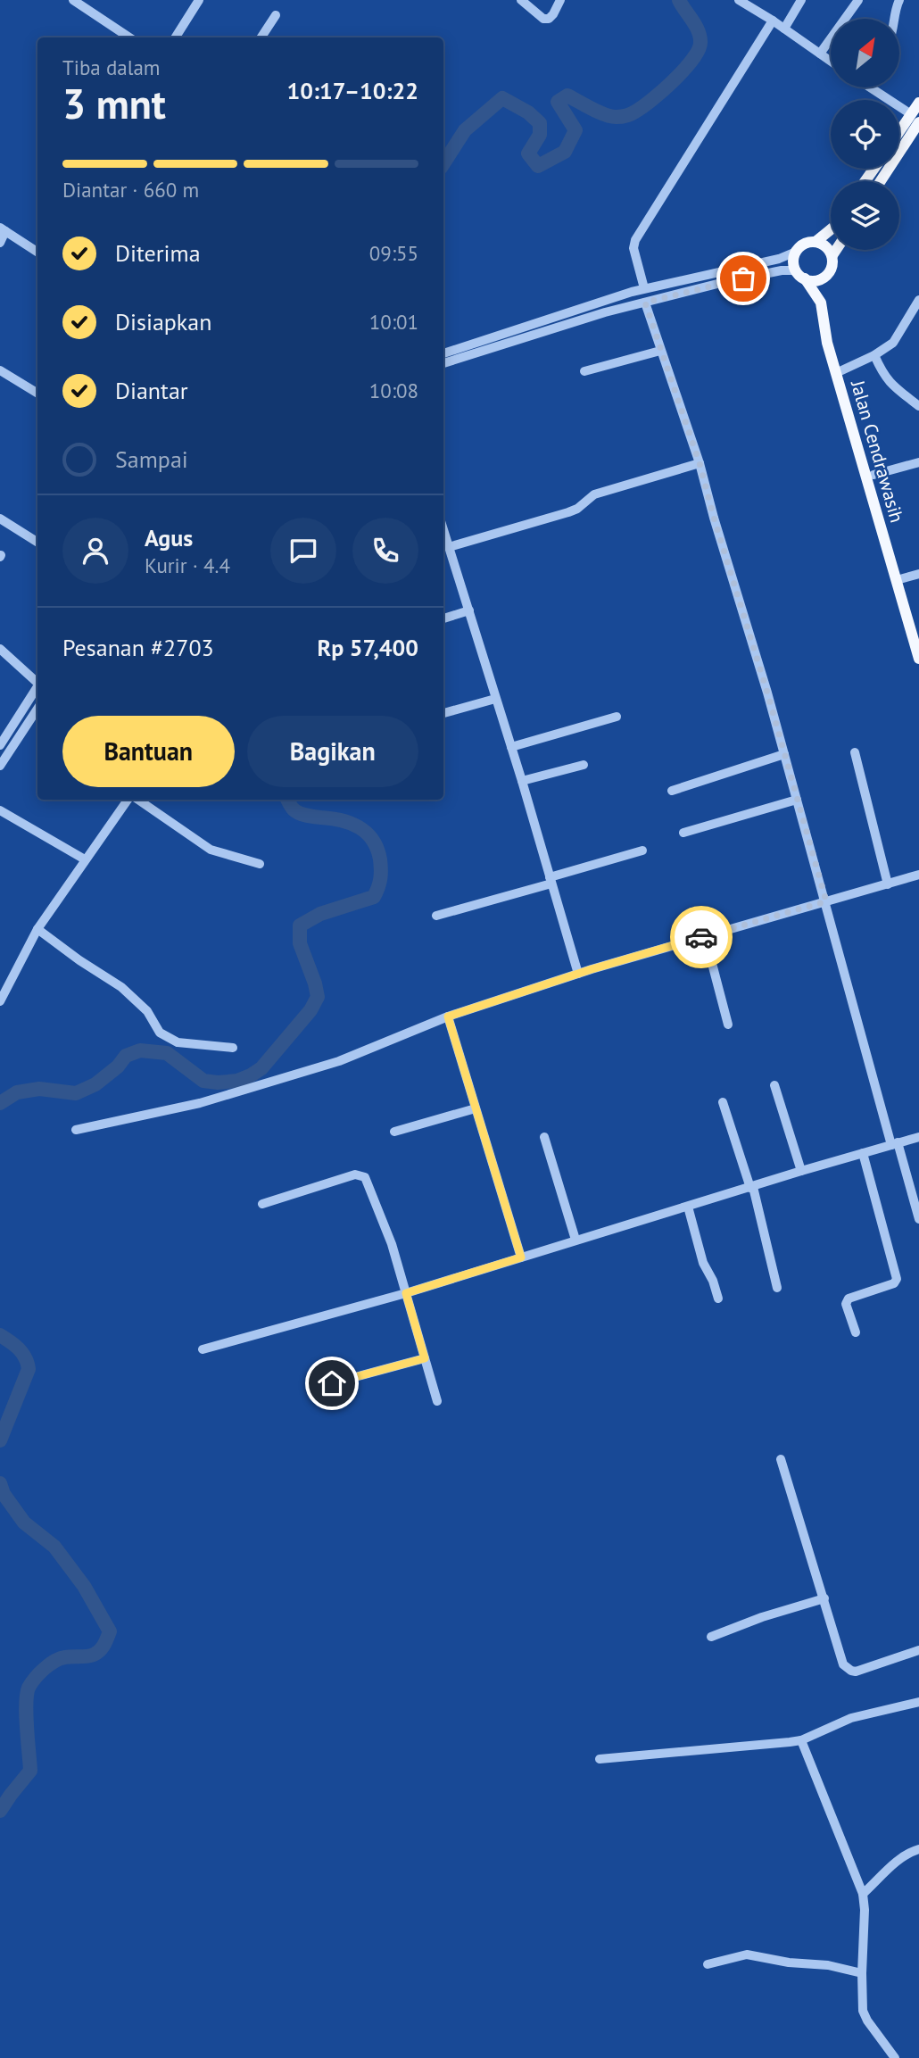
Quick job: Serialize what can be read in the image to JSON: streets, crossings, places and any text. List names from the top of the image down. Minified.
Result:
{"streets":{"main road":["Jalan Cendrawasih"]},"north":"top right","page":{"heading":["3 mnt","Tiba dalam","10:17–10:22"],"panel":["Agus","Kurir · 4.4","Pesanan #2703","Rp 57,400"],"bar":"Diantar · 660 m","list":[["Diterima","09:55"],["Disiapkan","10:01"],["Diantar","10:08"],"Sampai"],"buttons":["Bantuan","Bagikan"]}}
